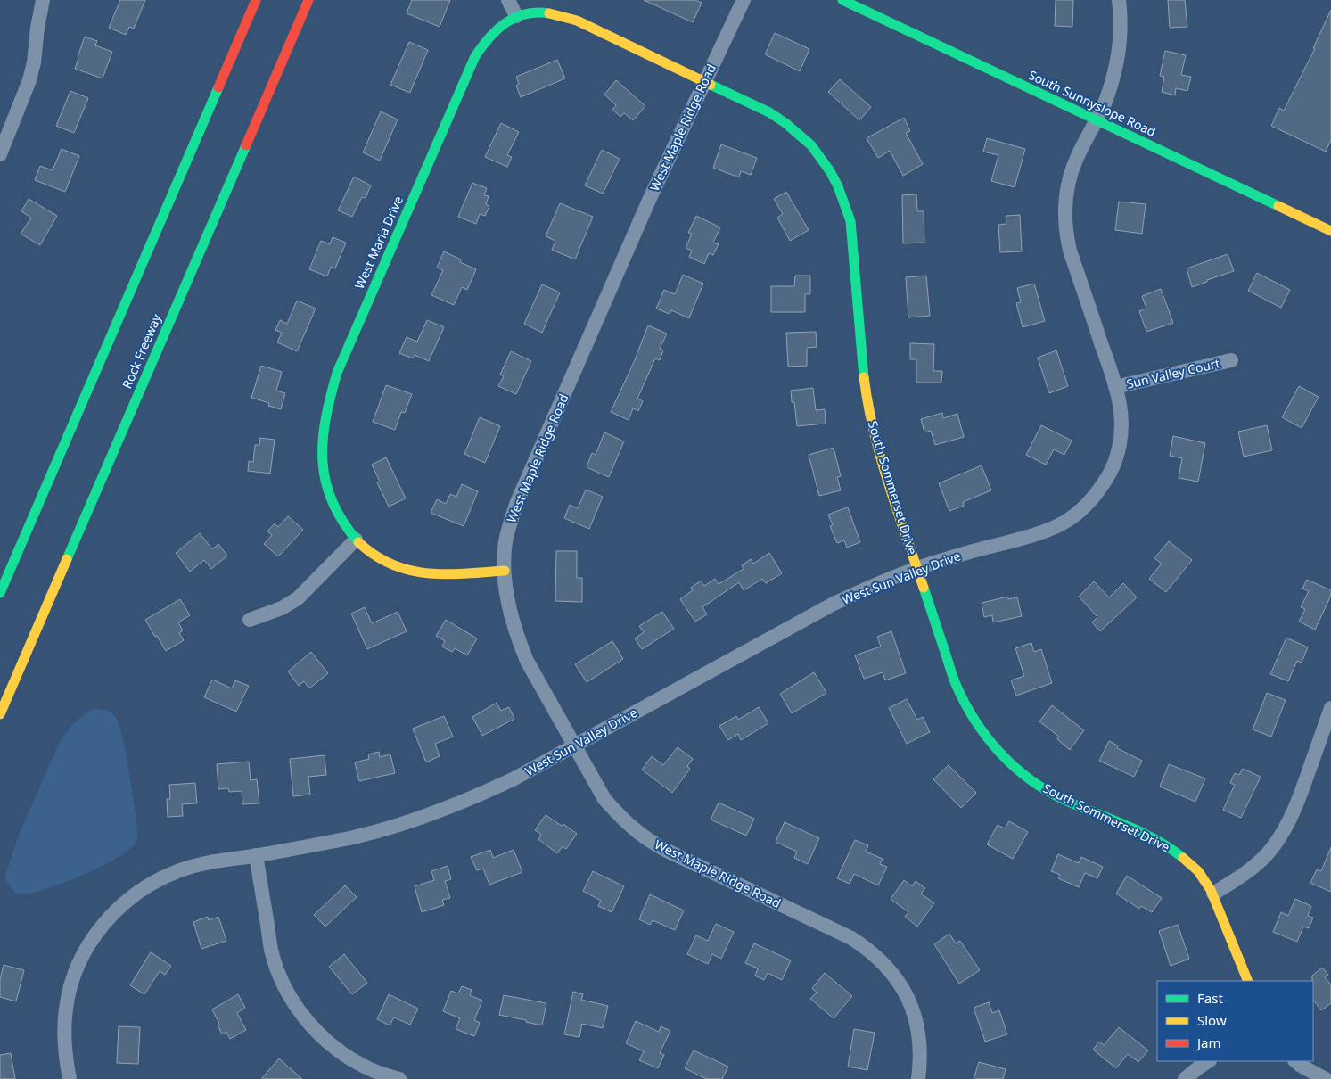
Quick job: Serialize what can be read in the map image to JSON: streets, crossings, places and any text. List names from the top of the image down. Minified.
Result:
{"streets":{"main road":["South Sunnyslope Road","West Maria Drive","Rock Freeway","South Sommerset Drive"],"street":["West Maple Ridge Road","Sun Valley Court","West Sun Valley Drive"]},"crossings":[["South Sunnyslope Road","West Sun Valley Drive"],["West Maple Ridge Road","West Maria Drive"],["West Maple Ridge Road","South Sommerset Drive"],["West Maple Ridge Road","West Sun Valley Drive"],["West Maria Drive","South Sommerset Drive"],["Sun Valley Court","West Sun Valley Drive"],["South Sommerset Drive","West Sun Valley Drive"]],"legend":["Fast","Slow","Jam"]}
